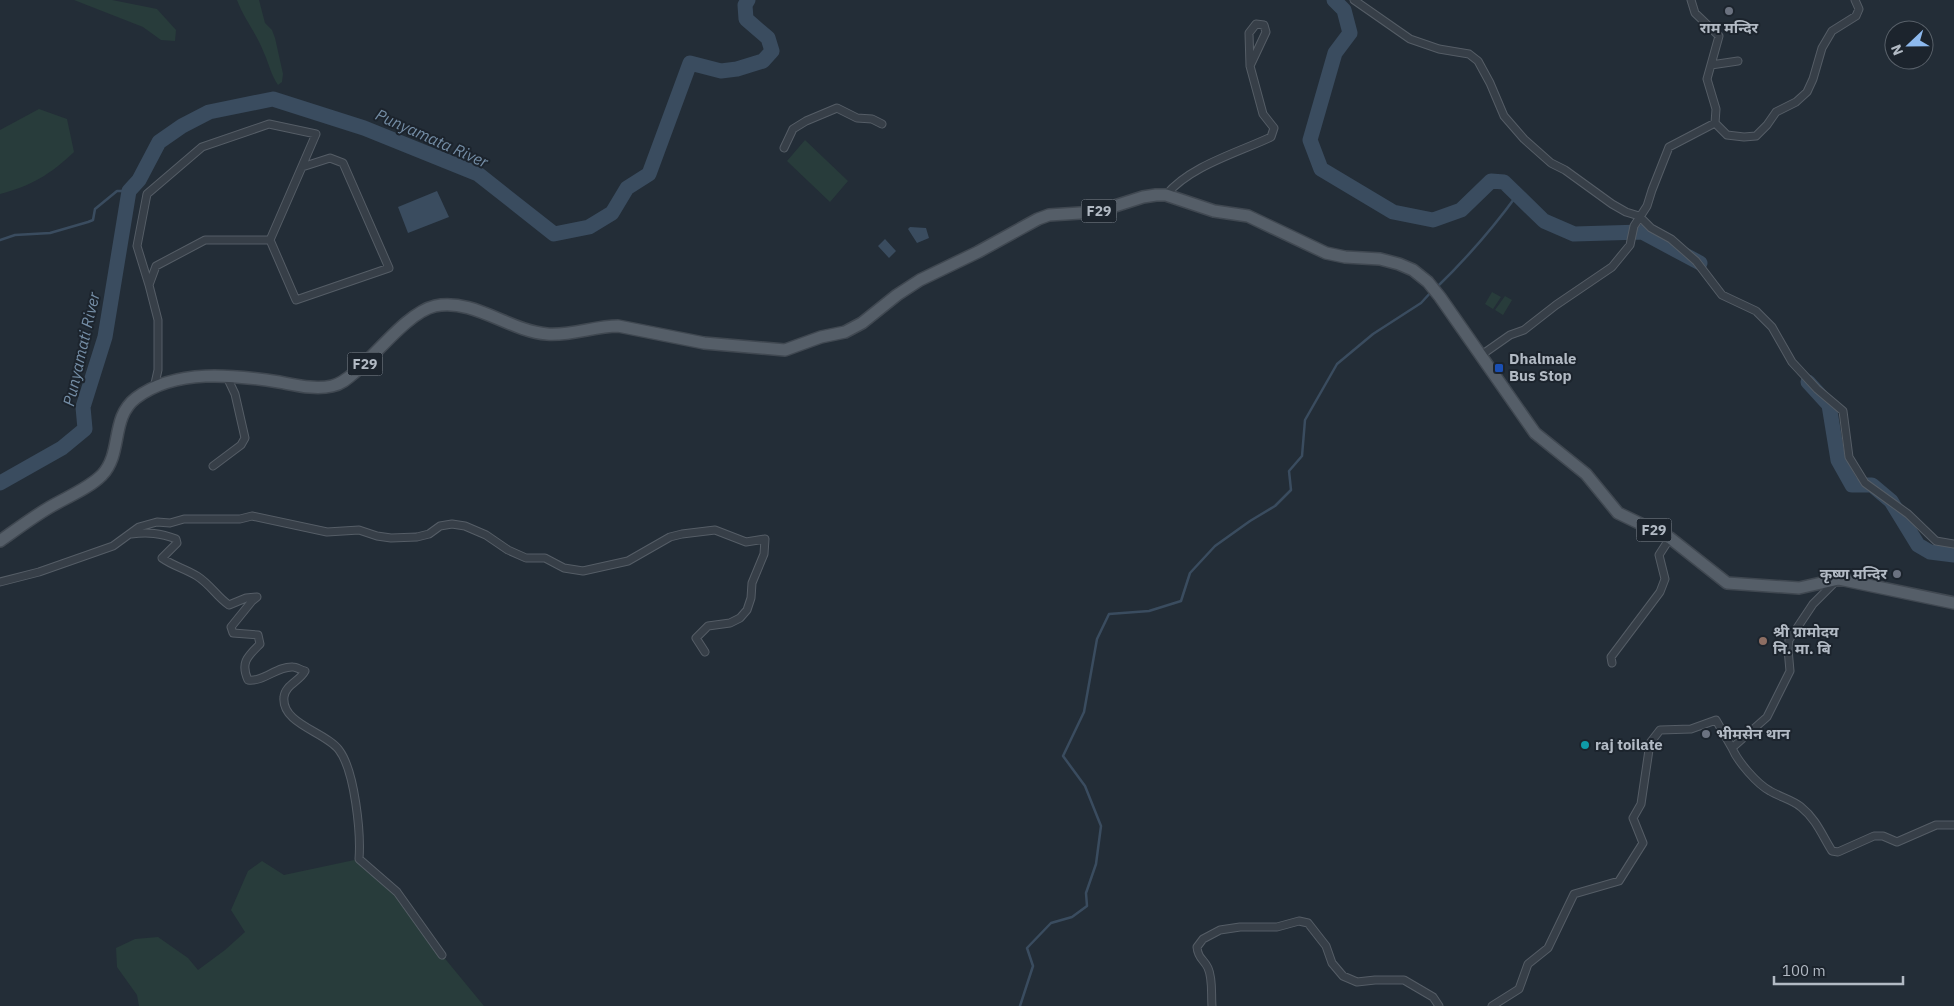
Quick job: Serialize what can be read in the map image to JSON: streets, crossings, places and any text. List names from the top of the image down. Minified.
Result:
{"streets":{"main road":["F29"]},"water":["Punyamata River","Punyamati River"],"places":{"other":["राम मन्दिर","कृष्ण मन्दिर","श्री ग्रामोदय नि. मा. बि","भीमसेन थान","raj toilate"],"transit":["Dhalmale Bus Stop"]},"scale_bar":"100 m","north":"left"}
